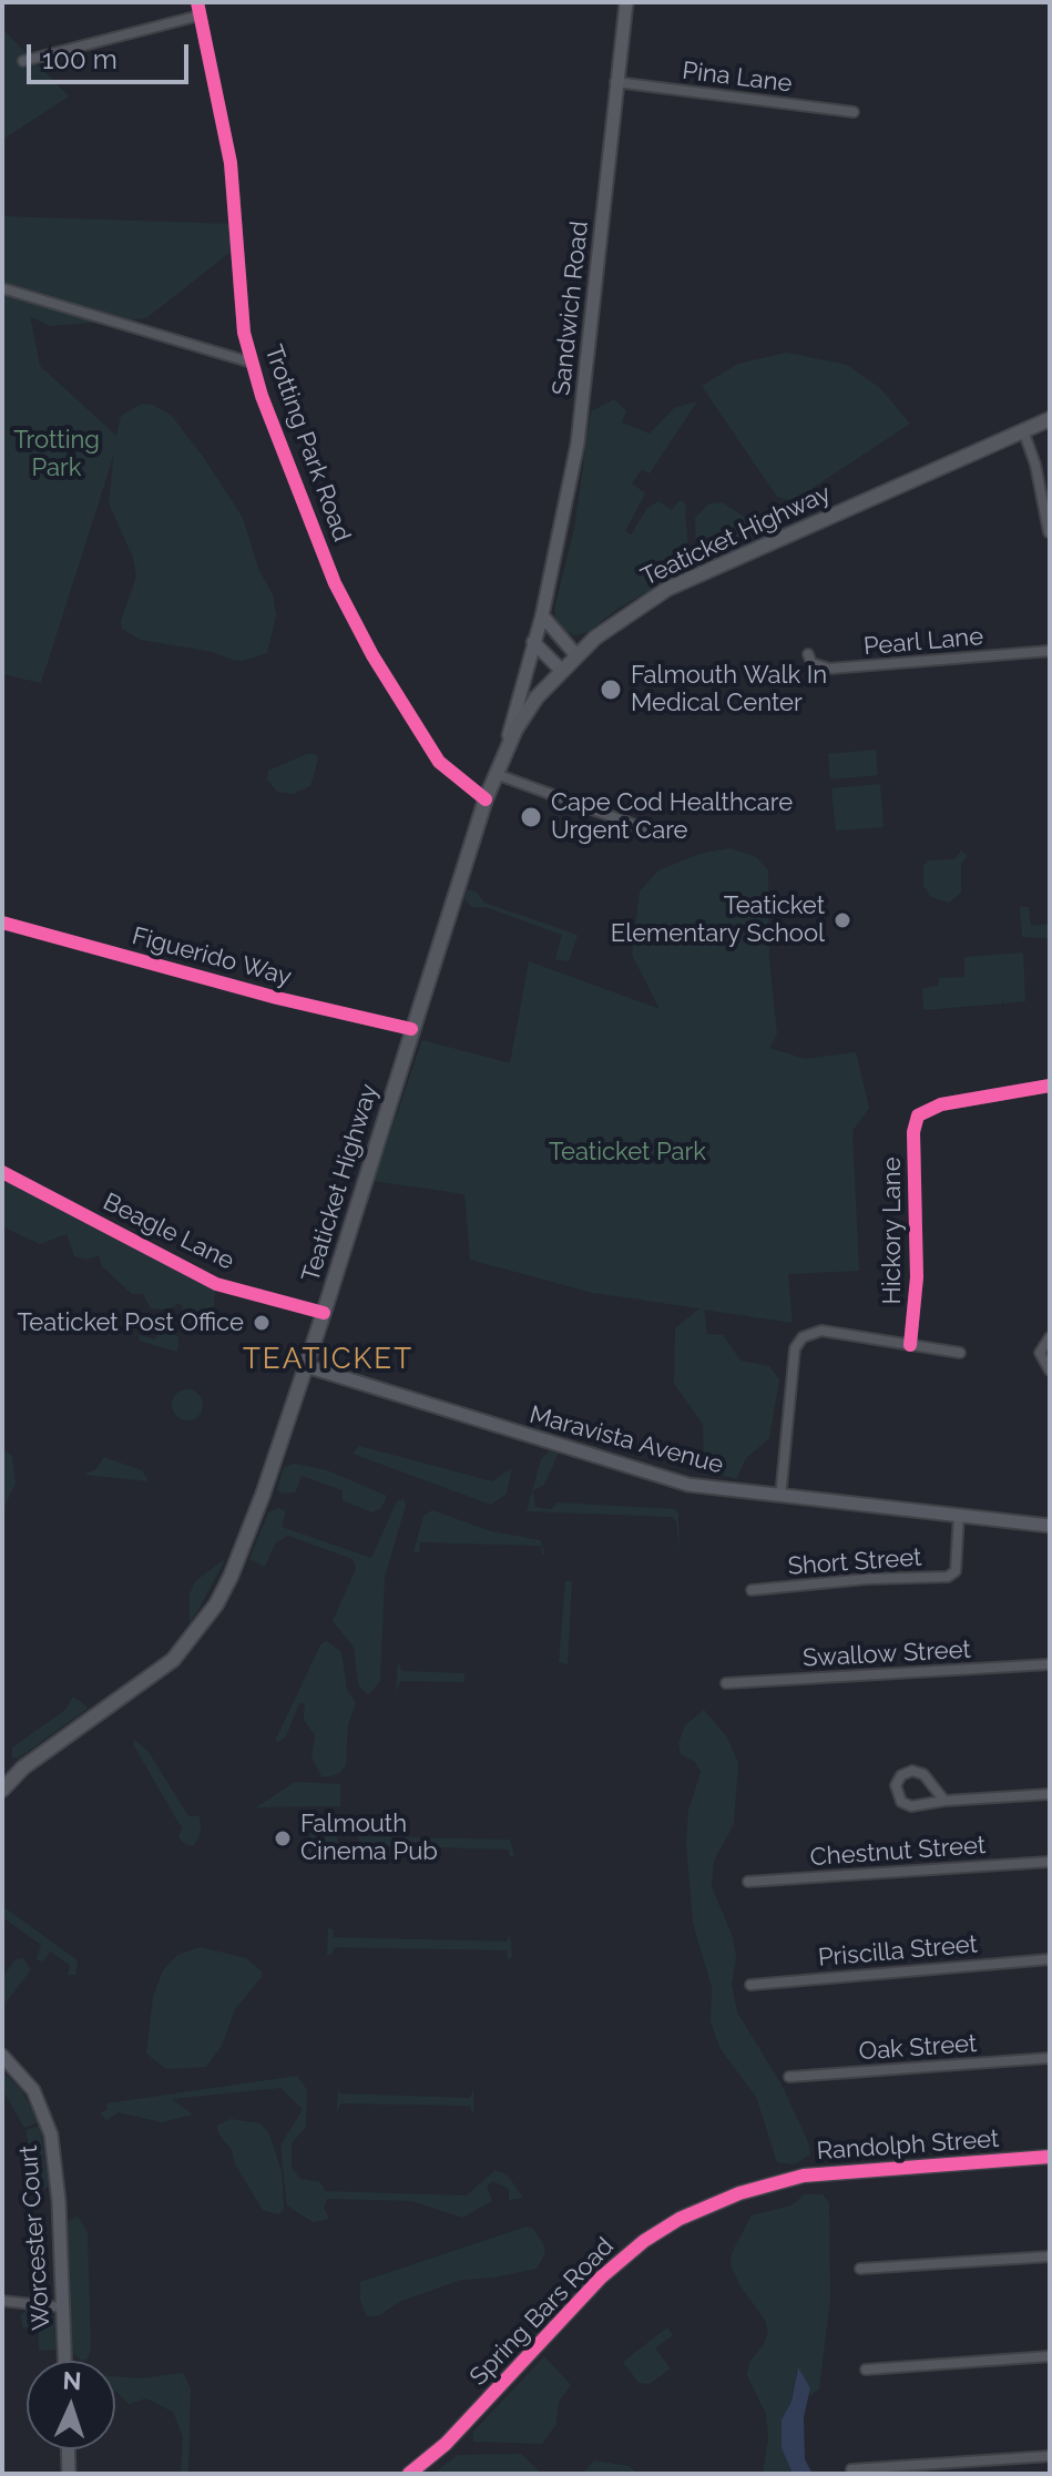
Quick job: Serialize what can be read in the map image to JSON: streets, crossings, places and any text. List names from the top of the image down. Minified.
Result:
{"streets":{"main road":["Sandwich Road","Teaticket Highway","Maravista Avenue","Randolph Street","Worcester Court","Spring Bars Road"],"street":["Pina Lane","Trotting Park Road","Pearl Lane","Figuerido Way","Hickory Lane","Beagle Lane","Short Street","Swallow Street","Chestnut Street","Priscilla Street","Oak Street"]},"crossings":[["Pina Lane","Sandwich Road"],["Sandwich Road","Teaticket Highway"],["Trotting Park Road","Teaticket Highway"],["Teaticket Highway","Figuerido Way"],["Teaticket Highway","Beagle Lane"],["Teaticket Highway","Maravista Avenue"],["Maravista Avenue","Short Street"],["Randolph Street","Spring Bars Road"]],"districts":["TEATICKET"],"parks":["Trotting Park","Teaticket Park"],"places":["Falmouth Walk In Medical Center","Cape Cod Healthcare Urgent Care","Teaticket Elementary School","Teaticket Post Office","Falmouth Cinema Pub"],"scale_bar":"100 m","north":"top"}
